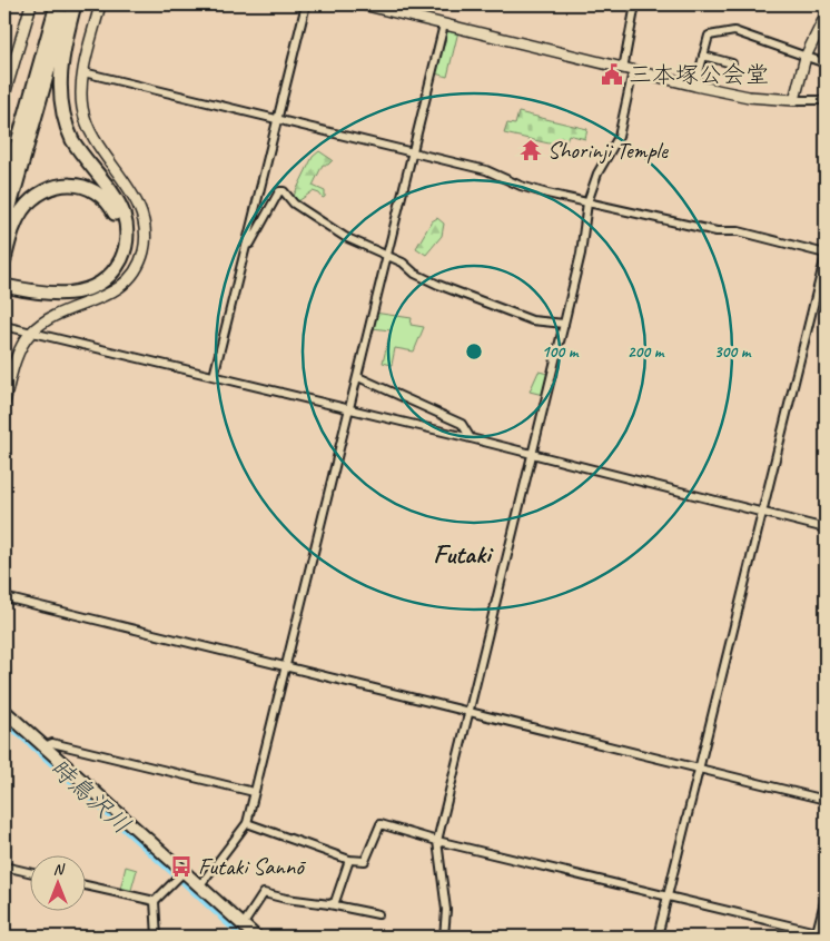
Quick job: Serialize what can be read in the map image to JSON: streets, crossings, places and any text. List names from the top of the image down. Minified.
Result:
{"districts":["Futaki"],"water":["時鳥沢川"],"places":{"public building":["三本塚公会堂"],"temple":["Shorinji Temple"],"bus stop":["Futaki Sannō"]},"north":"top","rings":["100 m","200 m","300 m"]}
